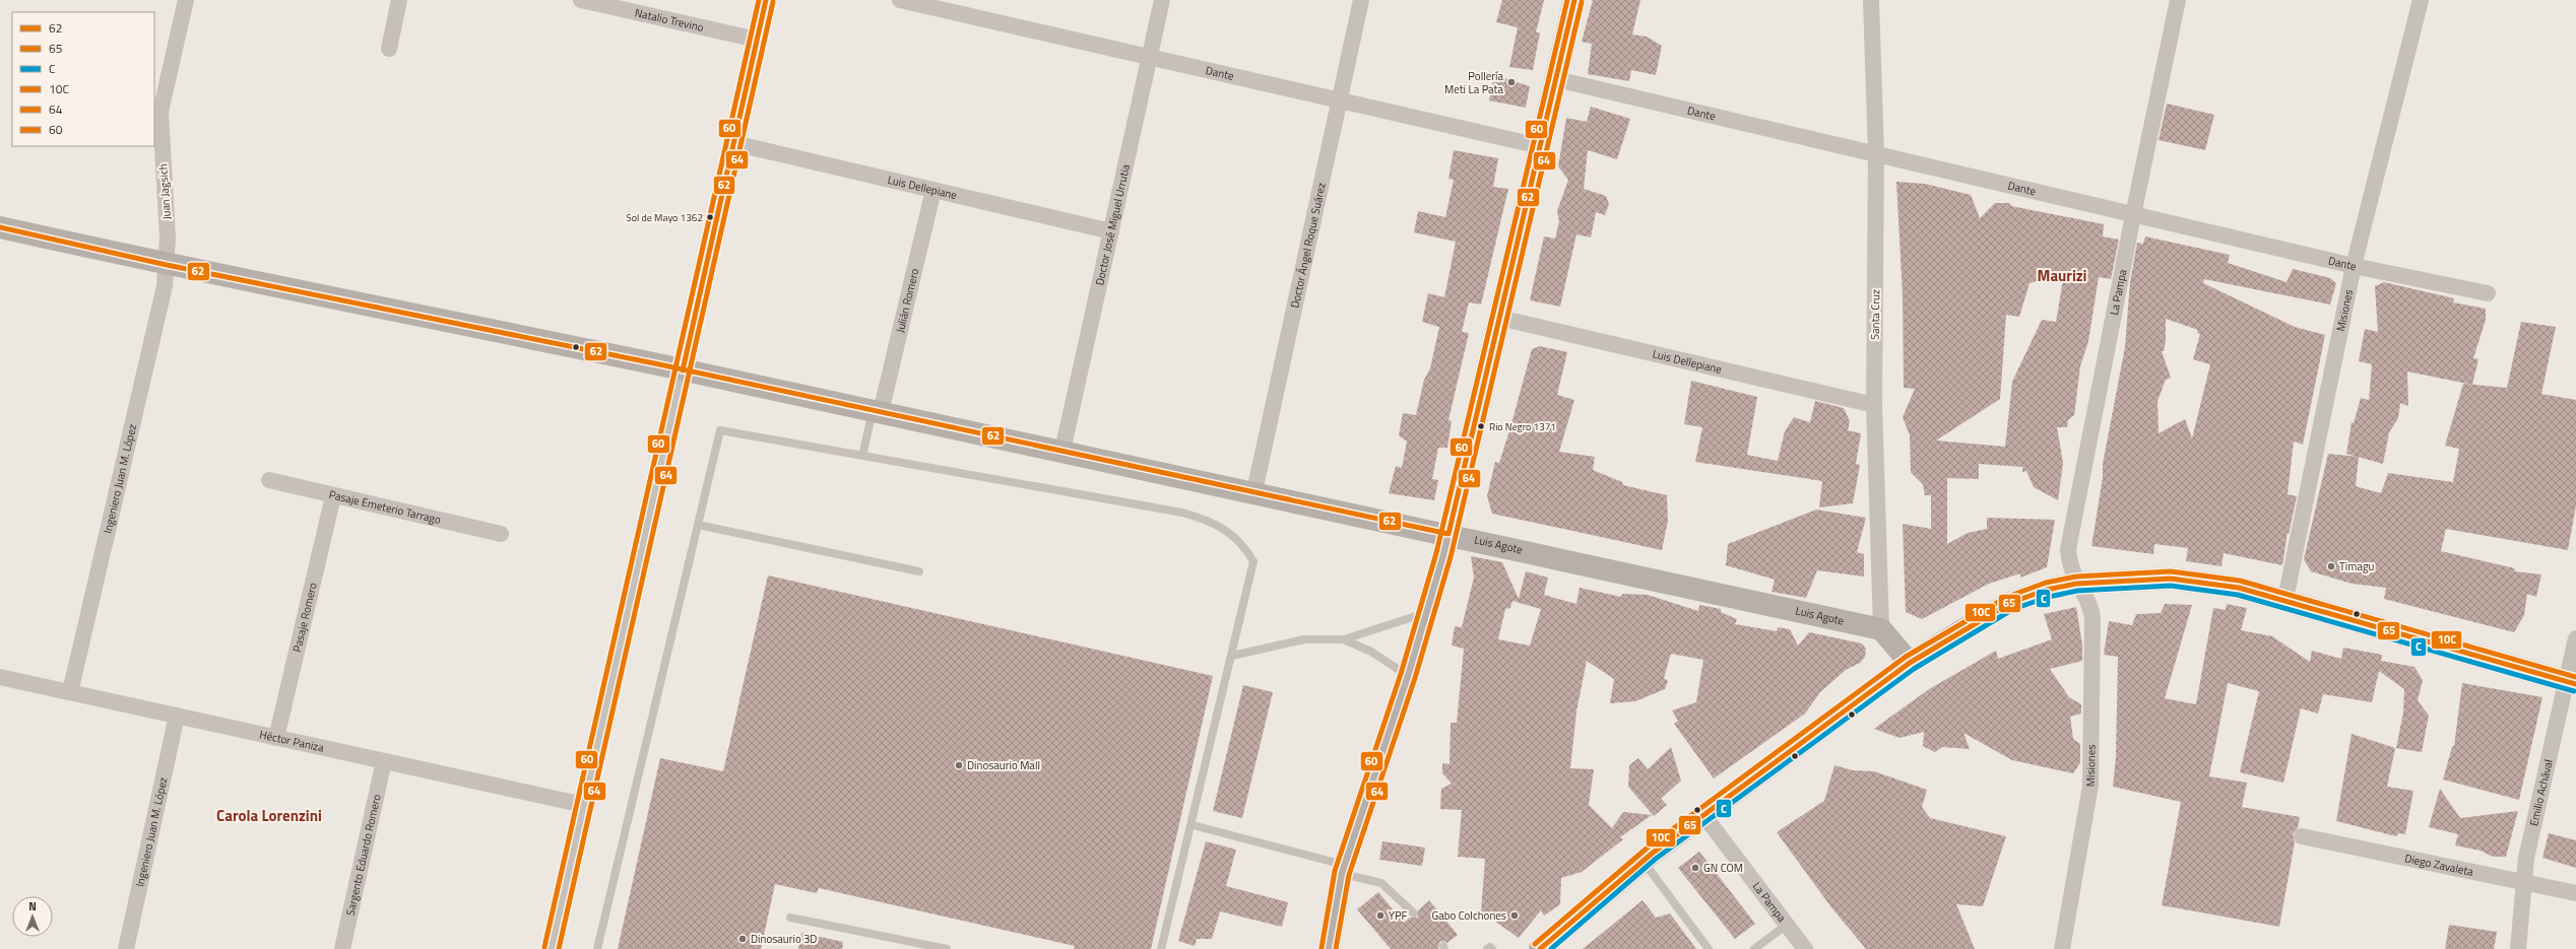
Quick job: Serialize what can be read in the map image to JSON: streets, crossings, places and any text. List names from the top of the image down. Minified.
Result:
{"streets":{"main road":["Luis Agote"],"street":["Natalio Trevino","Dante","Luis Dellepiane","Juan Jagsich","Doctor José Miguel Urrutia","Doctor Ángel Roque Suárez","La Pampa","Julián Romero","Misiones","Santa Cruz","Ingeniero Juan M. López","Pasaje Emeterio Tarrago","Pasaje Romero","Héctor Paniza","Emilio Achával","Sargento Eduardo Romero","Diego Zavaleta"]},"crossings":[["Dante","Doctor José Miguel Urrutia"],["Dante","Doctor Ángel Roque Suárez"],["Dante","La Pampa"],["Dante","Misiones"],["Dante","Santa Cruz"],["Luis Dellepiane","Doctor José Miguel Urrutia"],["Luis Dellepiane","Julián Romero"],["Luis Dellepiane","Santa Cruz"],["Juan Jagsich","Ingeniero Juan M. López"],["Juan Jagsich","Luis Agote"],["Doctor José Miguel Urrutia","Luis Agote"],["Doctor Ángel Roque Suárez","Luis Agote"],["La Pampa","Misiones"],["Julián Romero","Luis Agote"],["Santa Cruz","Luis Agote"],["Ingeniero Juan M. López","Luis Agote"],["Ingeniero Juan M. López","Héctor Paniza"],["Pasaje Emeterio Tarrago","Pasaje Romero"],["Pasaje Romero","Héctor Paniza"],["Héctor Paniza","Sargento Eduardo Romero"],["Emilio Achával","Diego Zavaleta"]],"districts":["Maurizi","Carola Lorenzini"],"places":["Pollería Meti La Pata","Sol de Mayo 1362","Rio Negro 1371","Timagu","Dinosaurio Mall","GN COM","YPF","Gabo Colchones","Dinosaurio 3D"],"lines":["transit line 62","transit line 60","transit line 64","transit line 10C","transit line 65","transit line C"],"legend":["62","65","C","10C","64","60"],"north":"top"}
